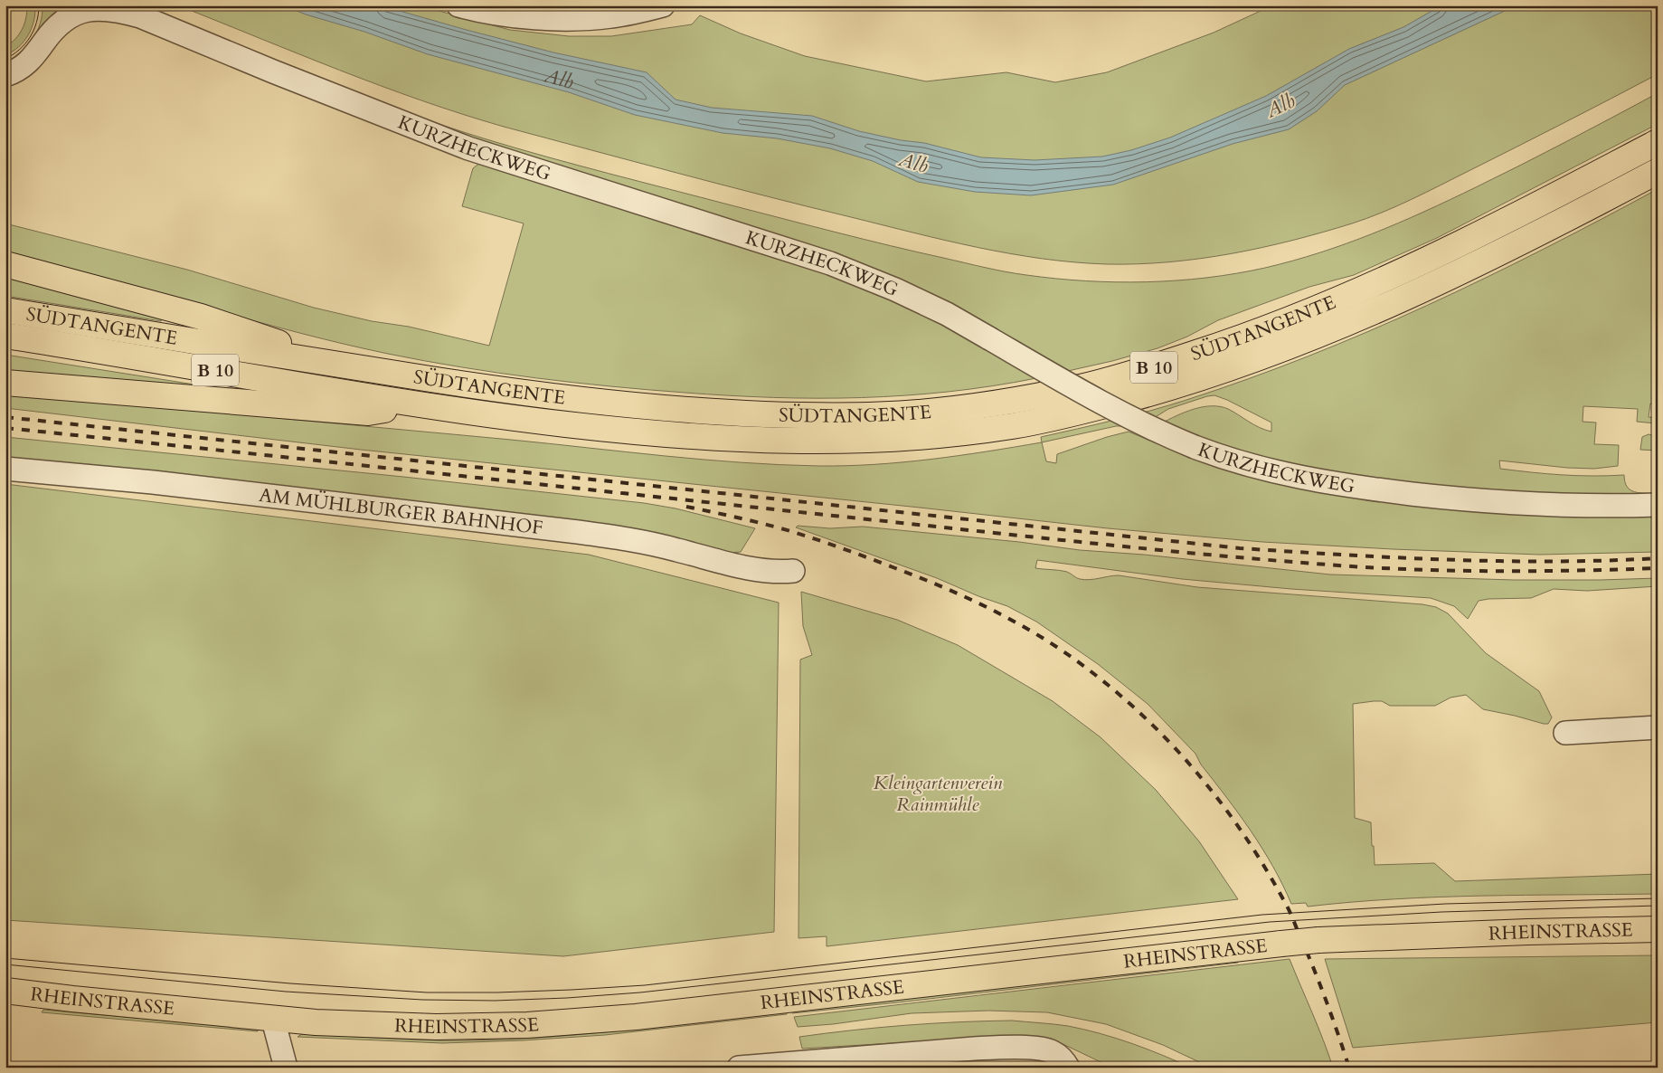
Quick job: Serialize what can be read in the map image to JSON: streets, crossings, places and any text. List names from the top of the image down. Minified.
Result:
{"streets":{"main road":["SÜDTANGENTE","B 10","RHEINSTRASSE"],"street":["KURZHECKWEG","AM MÜHLBURGER BAHNHOF"]},"water":["Alb"],"parks":["Kleingartenverein Rainmühle"]}
